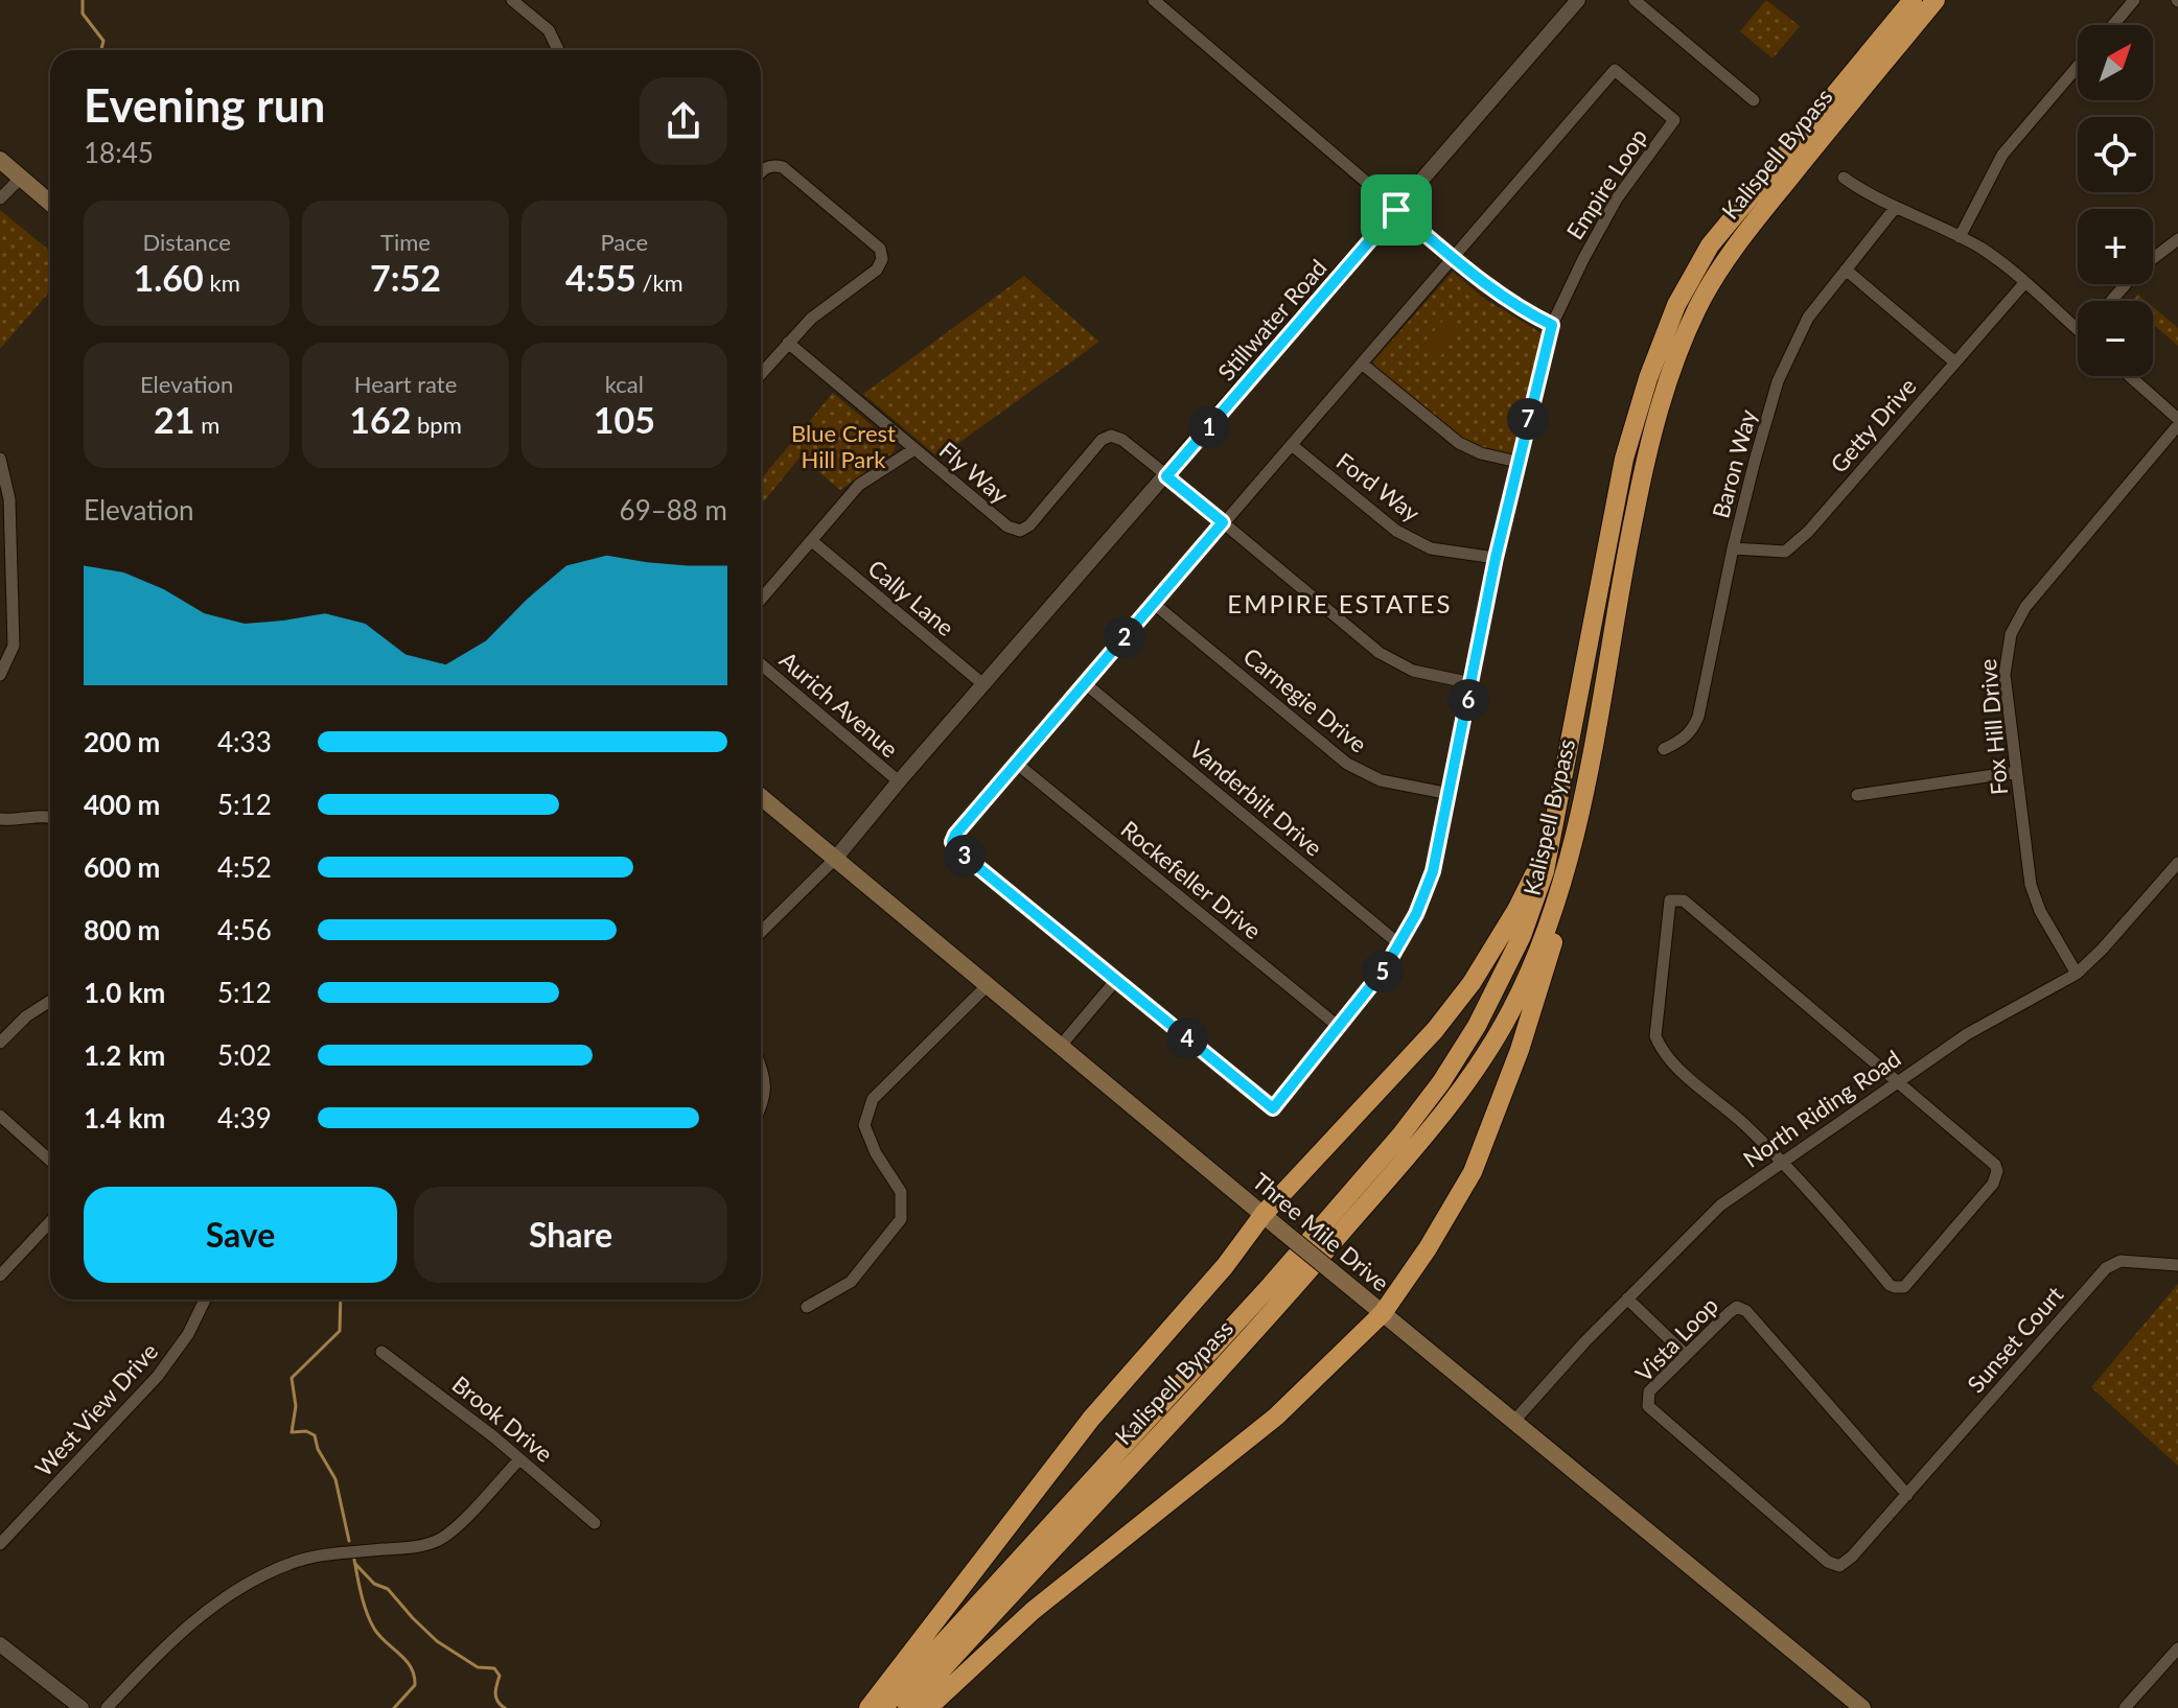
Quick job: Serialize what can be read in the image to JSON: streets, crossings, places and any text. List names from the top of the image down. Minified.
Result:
{"streets":{"highway":["Kalispell Bypass"],"main road":["Three Mile Drive"],"street":["Empire Loop","Stillwater Road","Getty Drive","Baron Way","Fly Way","Ford Way","Cally Lane","Carnegie Drive","Aurich Avenue","Fox Hill Drive","Vanderbilt Drive","Rockefeller Drive","North Riding Road","Vista Loop","Sunset Court","West View Drive","Brook Drive"]},"crossings":[["Empire Loop","Ford Way"],["Empire Loop","Carnegie Drive"],["Empire Loop","Vanderbilt Drive"],["Empire Loop","Rockefeller Drive"],["Stillwater Road","Fly Way"],["Stillwater Road","Cally Lane"],["Stillwater Road","Aurich Avenue"],["Stillwater Road","Three Mile Drive"],["Getty Drive","Baron Way"],["Fox Hill Drive","North Riding Road"],["North Riding Road","Three Mile Drive"],["Vista Loop","Sunset Court"]],"districts":["EMPIRE ESTATES"],"parks":["Blue Crest Hill Park"],"north":"top right","page":{"map_buttons":["+","−"],"heading":["Evening run","18:45"],"stats":[["Distance","1.60 km"],["Time","7:52"],["Pace","4:55 /km"],["Elevation","21 m"],["Heart rate","162 bpm"],["kcal","105"]],"pins":["7","1","2","6","3","5","4"],"chart":["Elevation","69–88 m"],"list":[{"name":"200 m","note":"4:33"},{"name":"400 m","note":"5:12"},{"name":"600 m","note":"4:52"},{"name":"800 m","note":"4:56"},{"name":"1.0 km","note":"5:12"},{"name":"1.2 km","note":"5:02"},{"name":"1.4 km","note":"4:39"}],"buttons":["Save","Share"]}}
